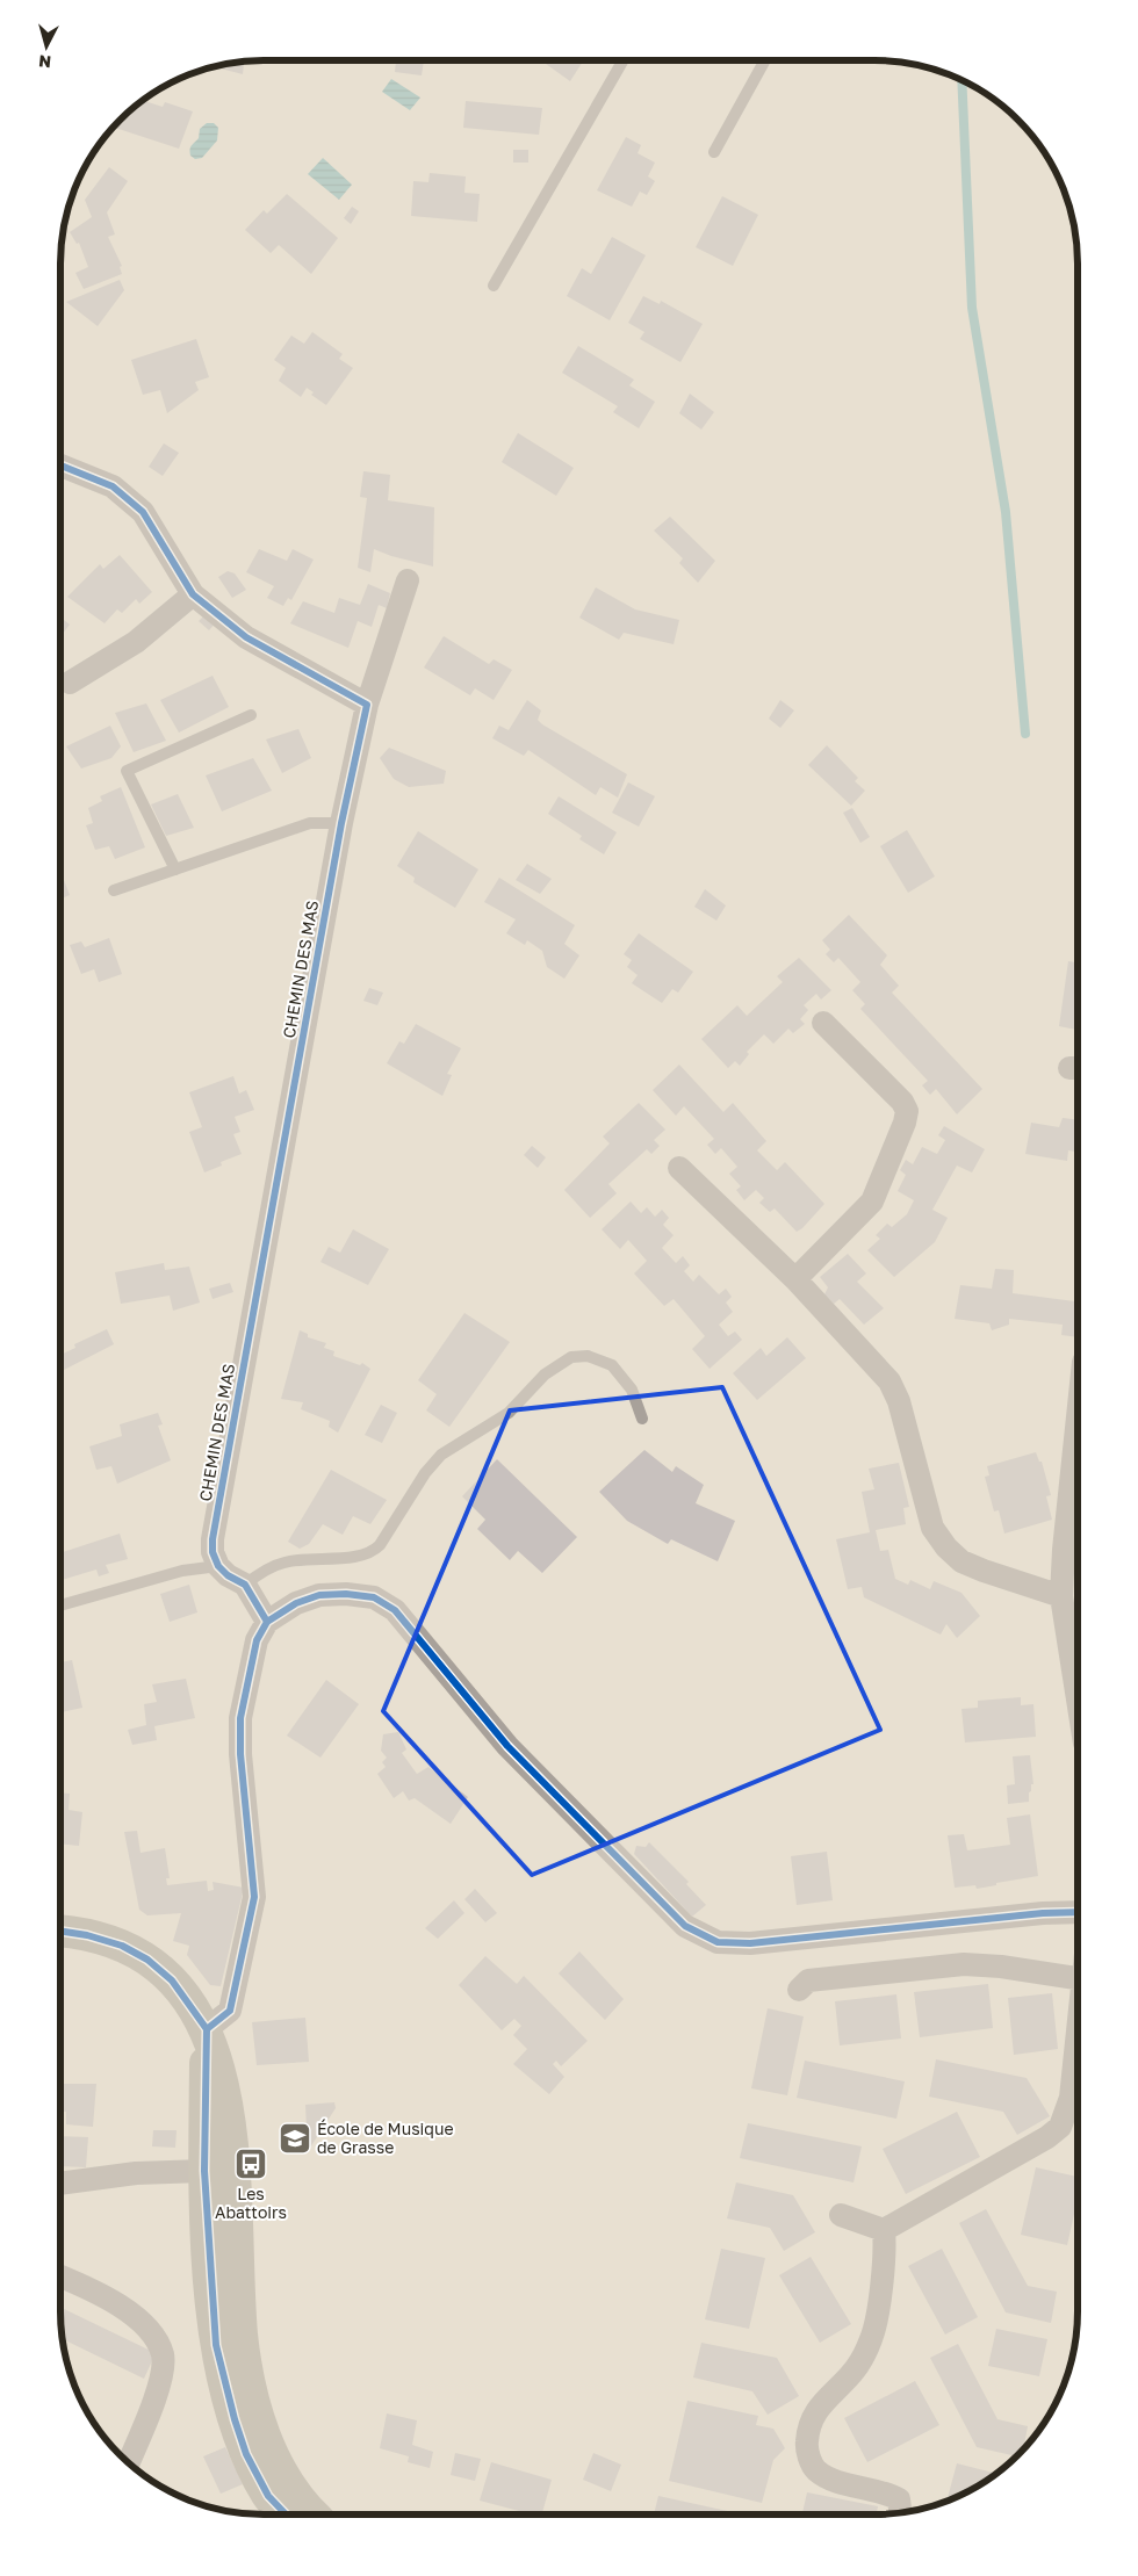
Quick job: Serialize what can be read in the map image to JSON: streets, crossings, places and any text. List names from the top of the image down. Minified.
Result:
{"streets":{"street":["CHEMIN DES MAS"]},"places":{"school or university":["École de Musique de Grasse"],"bus stop":["Les Abattoirs"]},"north":"bottom"}
